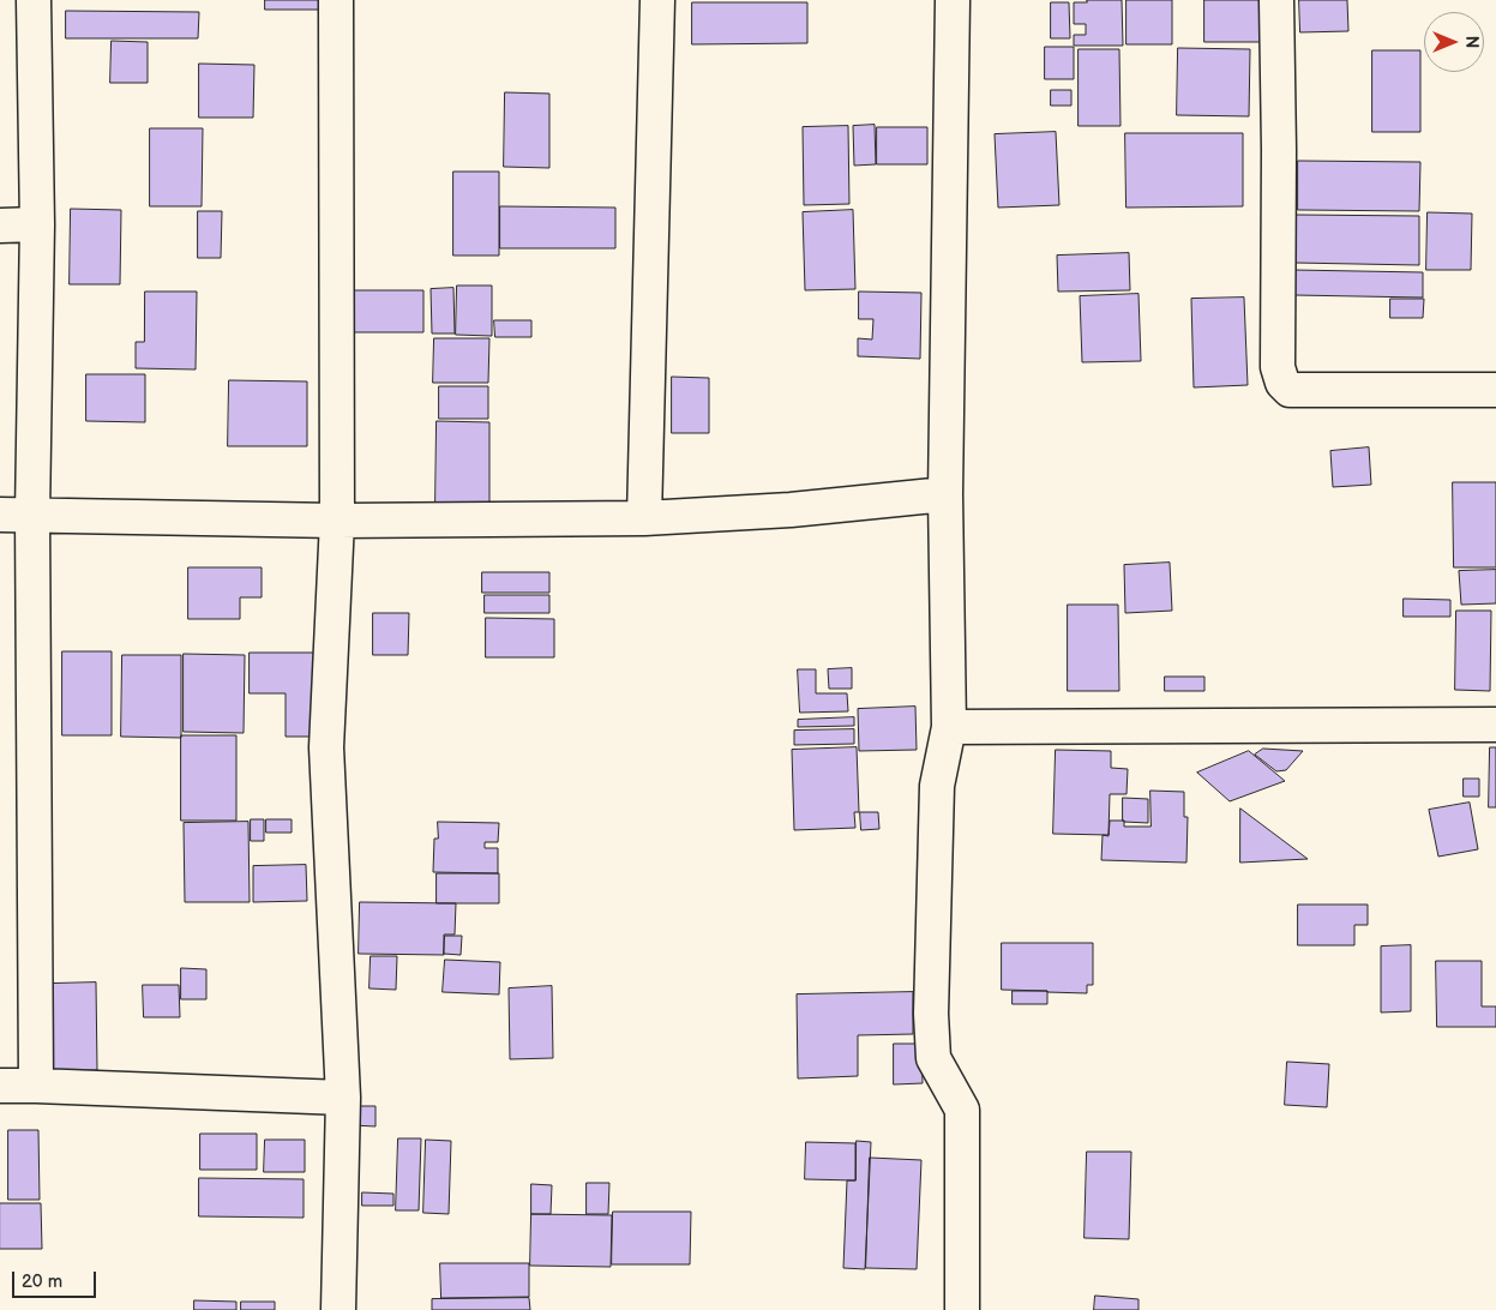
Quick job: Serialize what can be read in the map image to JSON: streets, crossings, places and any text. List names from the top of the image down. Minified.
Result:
{"scale_bar":"20 m","north":"right"}
